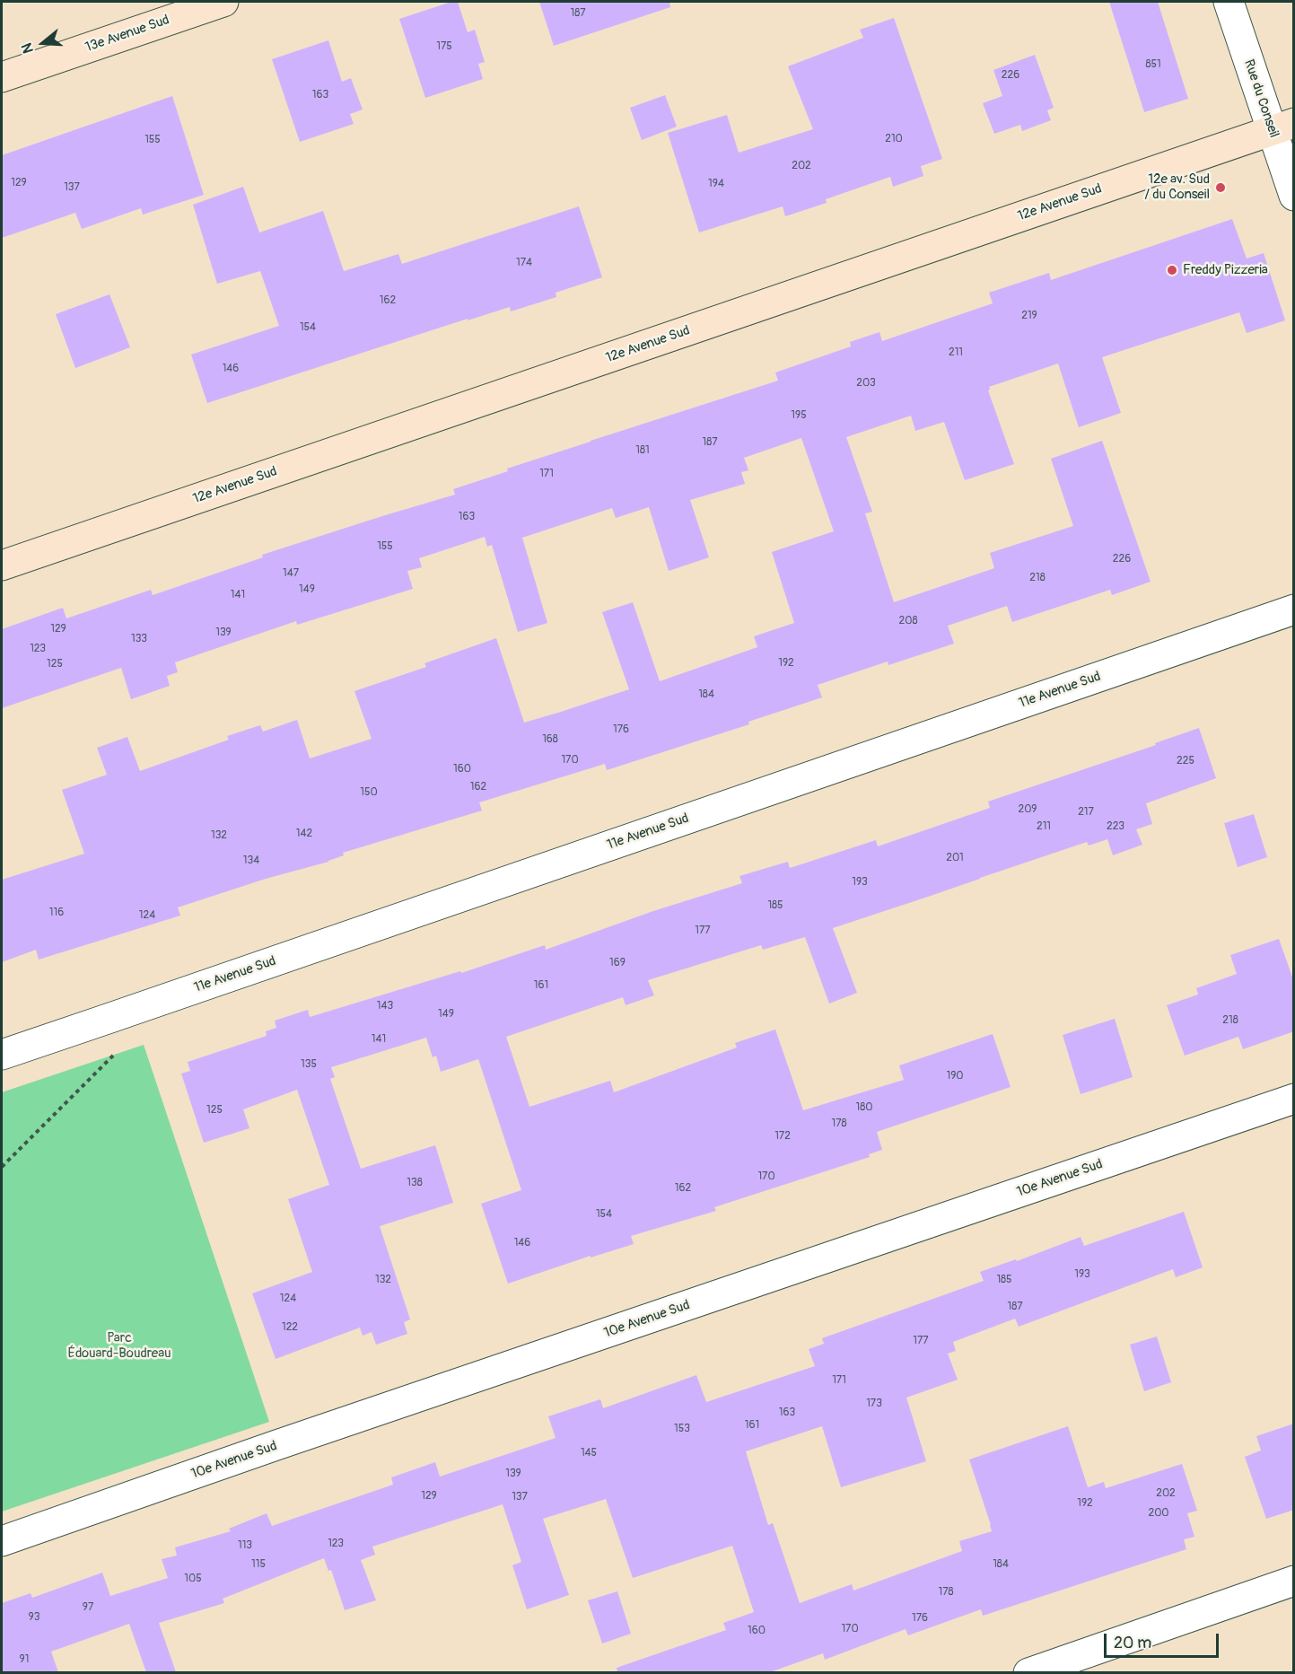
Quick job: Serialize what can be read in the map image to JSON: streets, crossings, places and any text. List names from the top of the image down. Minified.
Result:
{"streets":{"main road":["13e Avenue Sud","12e Avenue Sud"],"street":["Rue du Conseil","11e Avenue Sud","10e Avenue Sud"]},"crossings":[["Rue du Conseil","12e Avenue Sud"]],"parks":["Parc Édouard-Boudreau"],"places":["12e av. Sud / du Conseil","Freddy Pizzeria"],"house_numbers":["187","175","851","226","163","210","155","202","129","194","137","174","162","219","154","211","146","203","195","187","181","171","163","155","226","147","218","149","141","208","129","139","133","123","192","125","184","176","168","170","225","160","162","150","209","217","211","223","142","132","201","134","193","185","116","124","177","169","161","143","149","218","141","135","190","180","125","178","172","170","138","162","154","146","193","132","185","124","187","122","177","171","173","163","161","153","145","139","202","129","137","192","200","123","113","115","184","105","178","97","93","176","170","160","91"],"scale_bar":"20 m","north":"left"}
